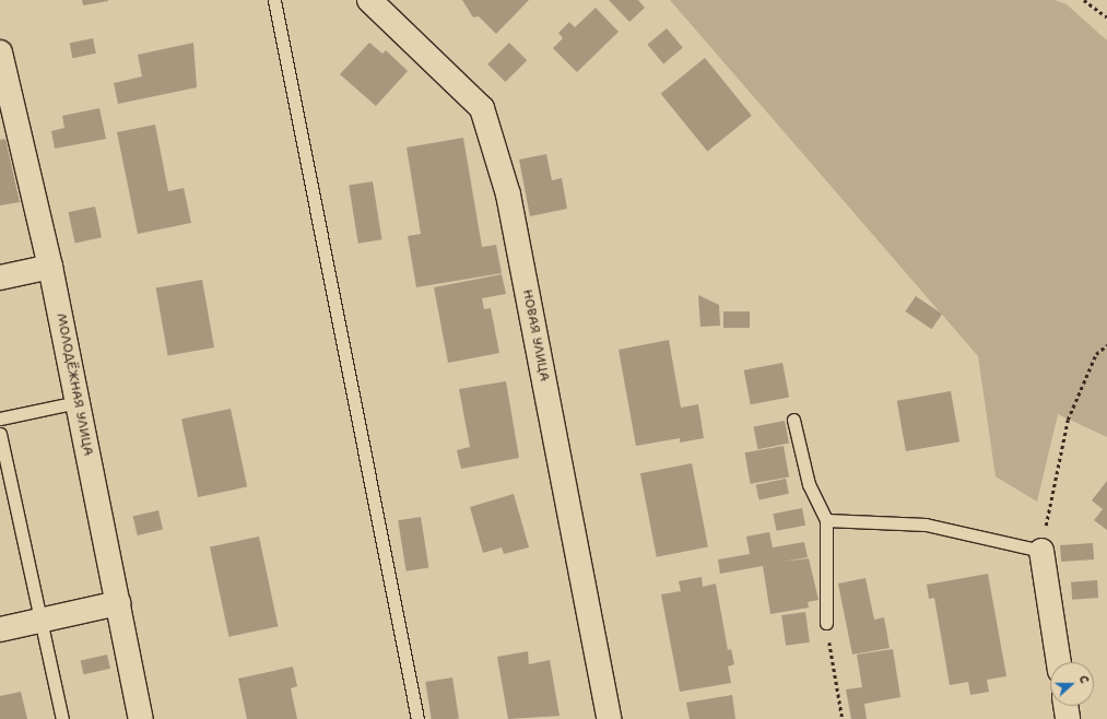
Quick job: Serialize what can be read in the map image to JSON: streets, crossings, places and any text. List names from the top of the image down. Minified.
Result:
{"streets":{"street":["НОВАЯ УЛИЦА","МОЛОДЁЖНАЯ УЛИЦА"]},"north":"right"}
